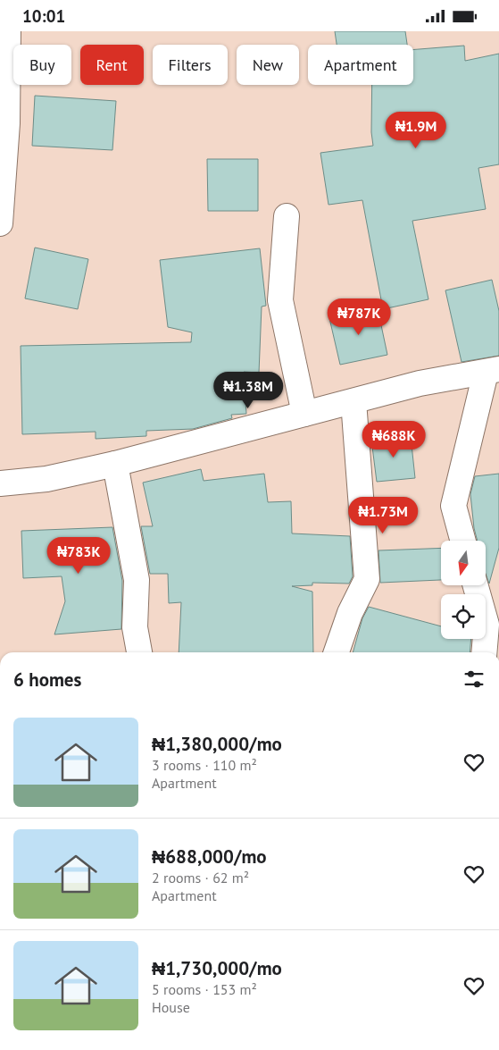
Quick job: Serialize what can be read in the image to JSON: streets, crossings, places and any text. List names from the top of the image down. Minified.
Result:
{"north":"bottom","page":{"status":"10:01","chip":["Buy","Rent","Filters","New","Apartment"],"price":["₦1.9M","₦787K","₦1.38M","₦688K","₦1.73M","₦783K"],"heading":"6 homes","list":[{"name":"₦1,380,000/mo","note":"3 rooms · 110 m² · Apartment"},{"name":"₦688,000/mo","note":"2 rooms · 62 m² · Apartment"},{"name":"₦1,730,000/mo","note":"5 rooms · 153 m² · House"}]}}
